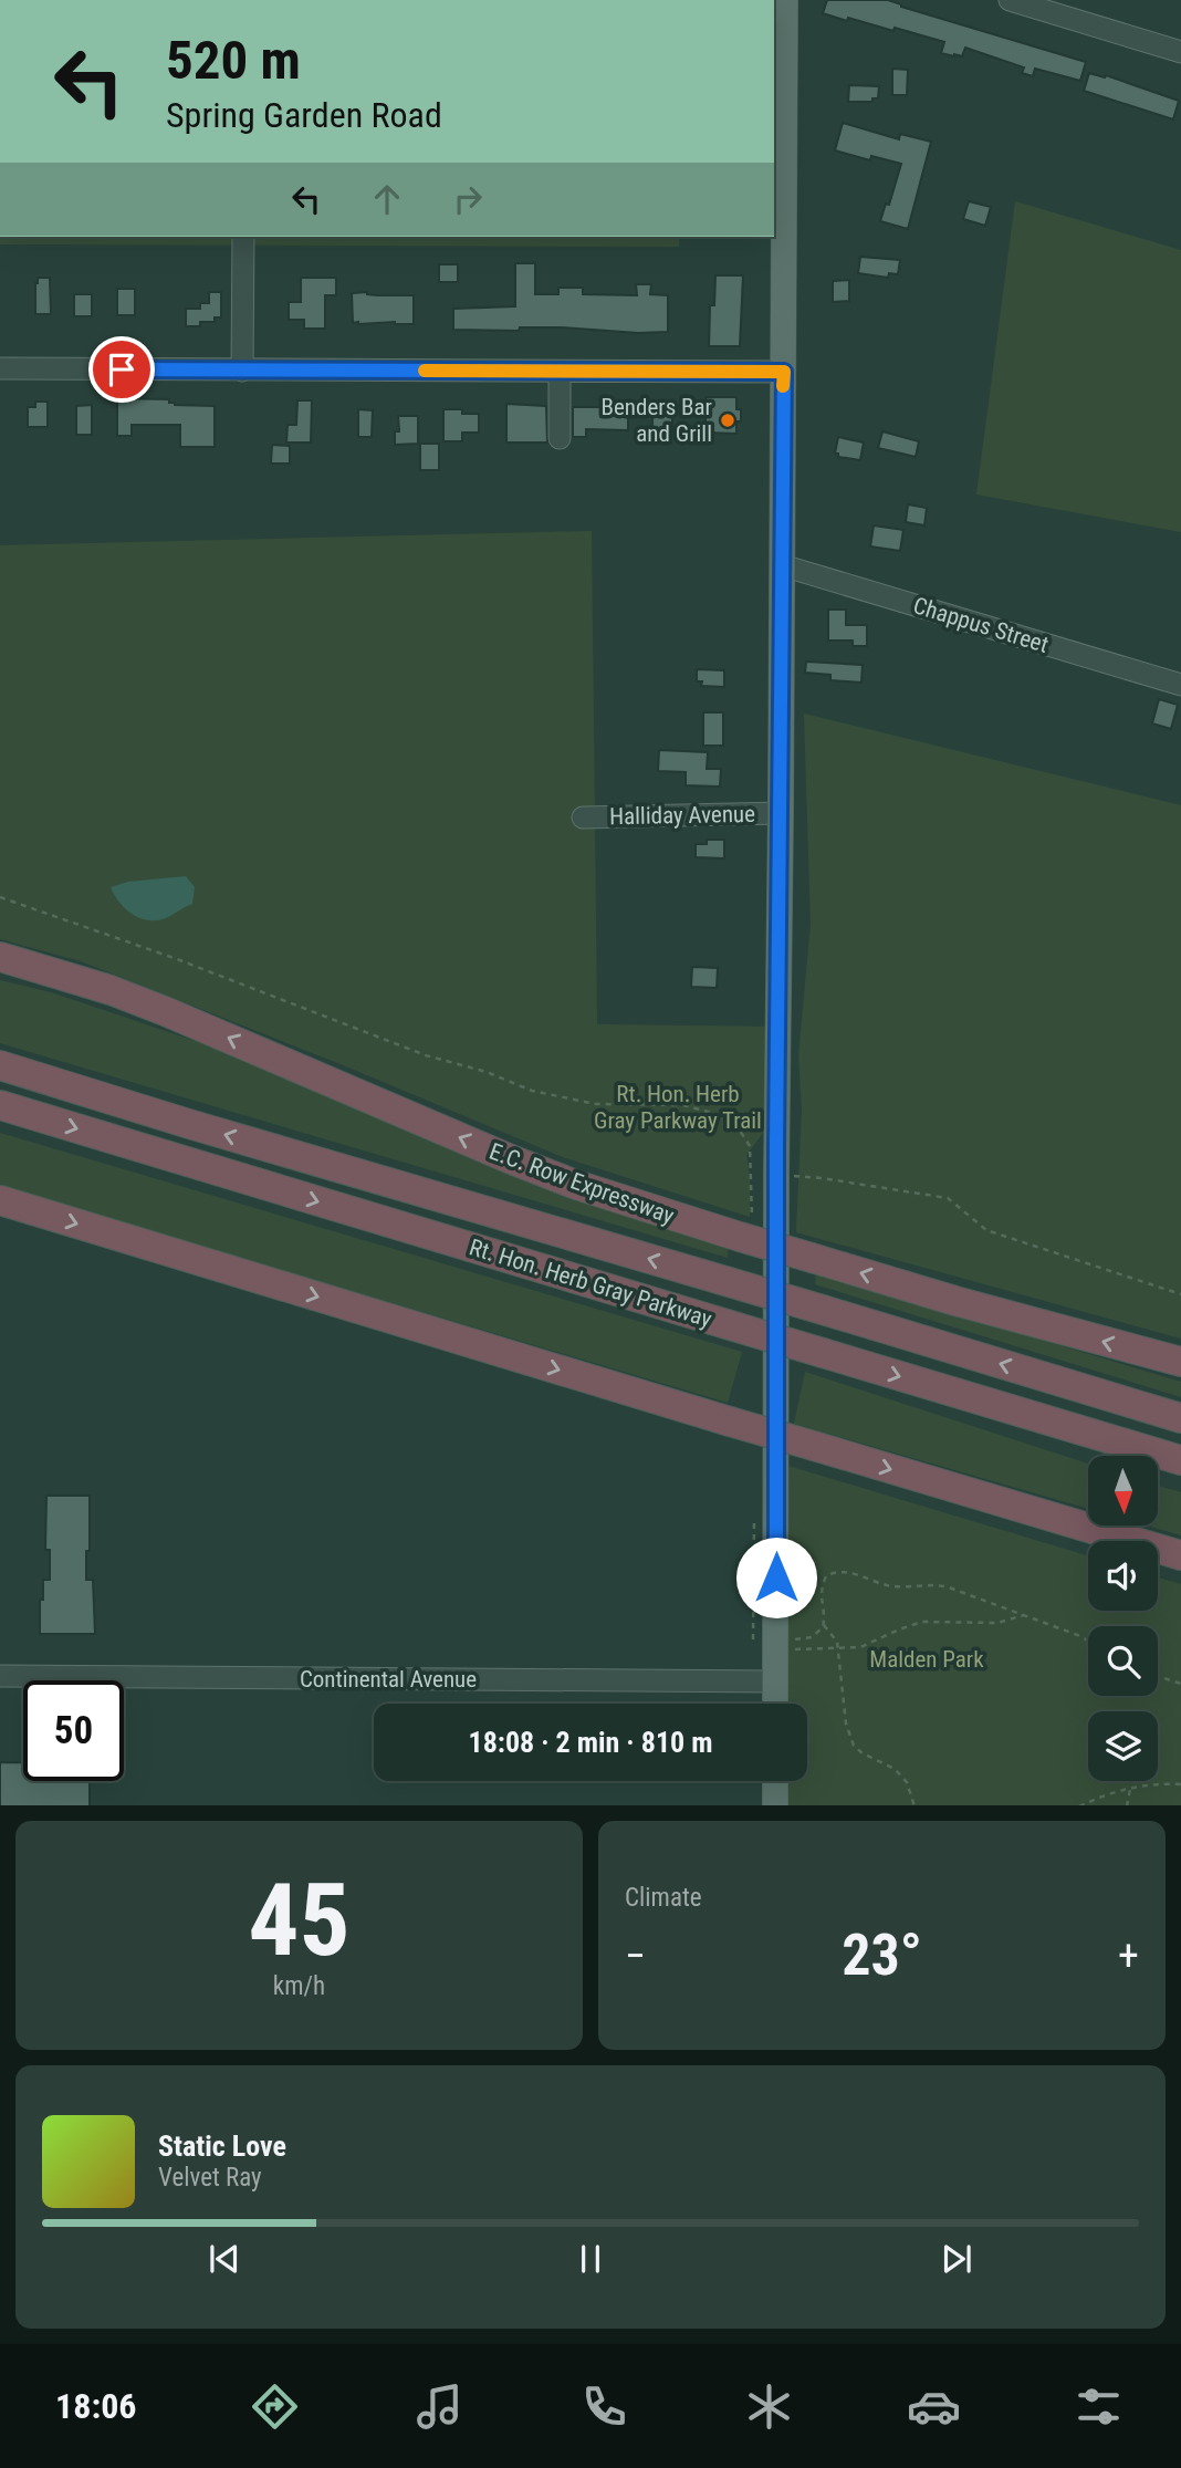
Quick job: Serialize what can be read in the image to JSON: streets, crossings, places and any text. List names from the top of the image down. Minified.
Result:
{"streets":{"highway":["E.C. Row Expressway","Rt. Hon. Herb Gray Parkway"],"street":["Chappus Street","Halliday Avenue","Continental Avenue"]},"parks":["Rt. Hon. Herb Gray Parkway Trail","Malden Park"],"places":["Benders Bar and Grill"],"north":"bottom","page":{"turn":["520 m","Spring Garden Road"],"limit":"50","trip":"18:08 · 2 min · 810 m","tile":[["45","km/h"],"Climate"],"heat":["−","23°","+"],"song":["Static Love","Velvet Ray"],"tabs":"18:06"}}
